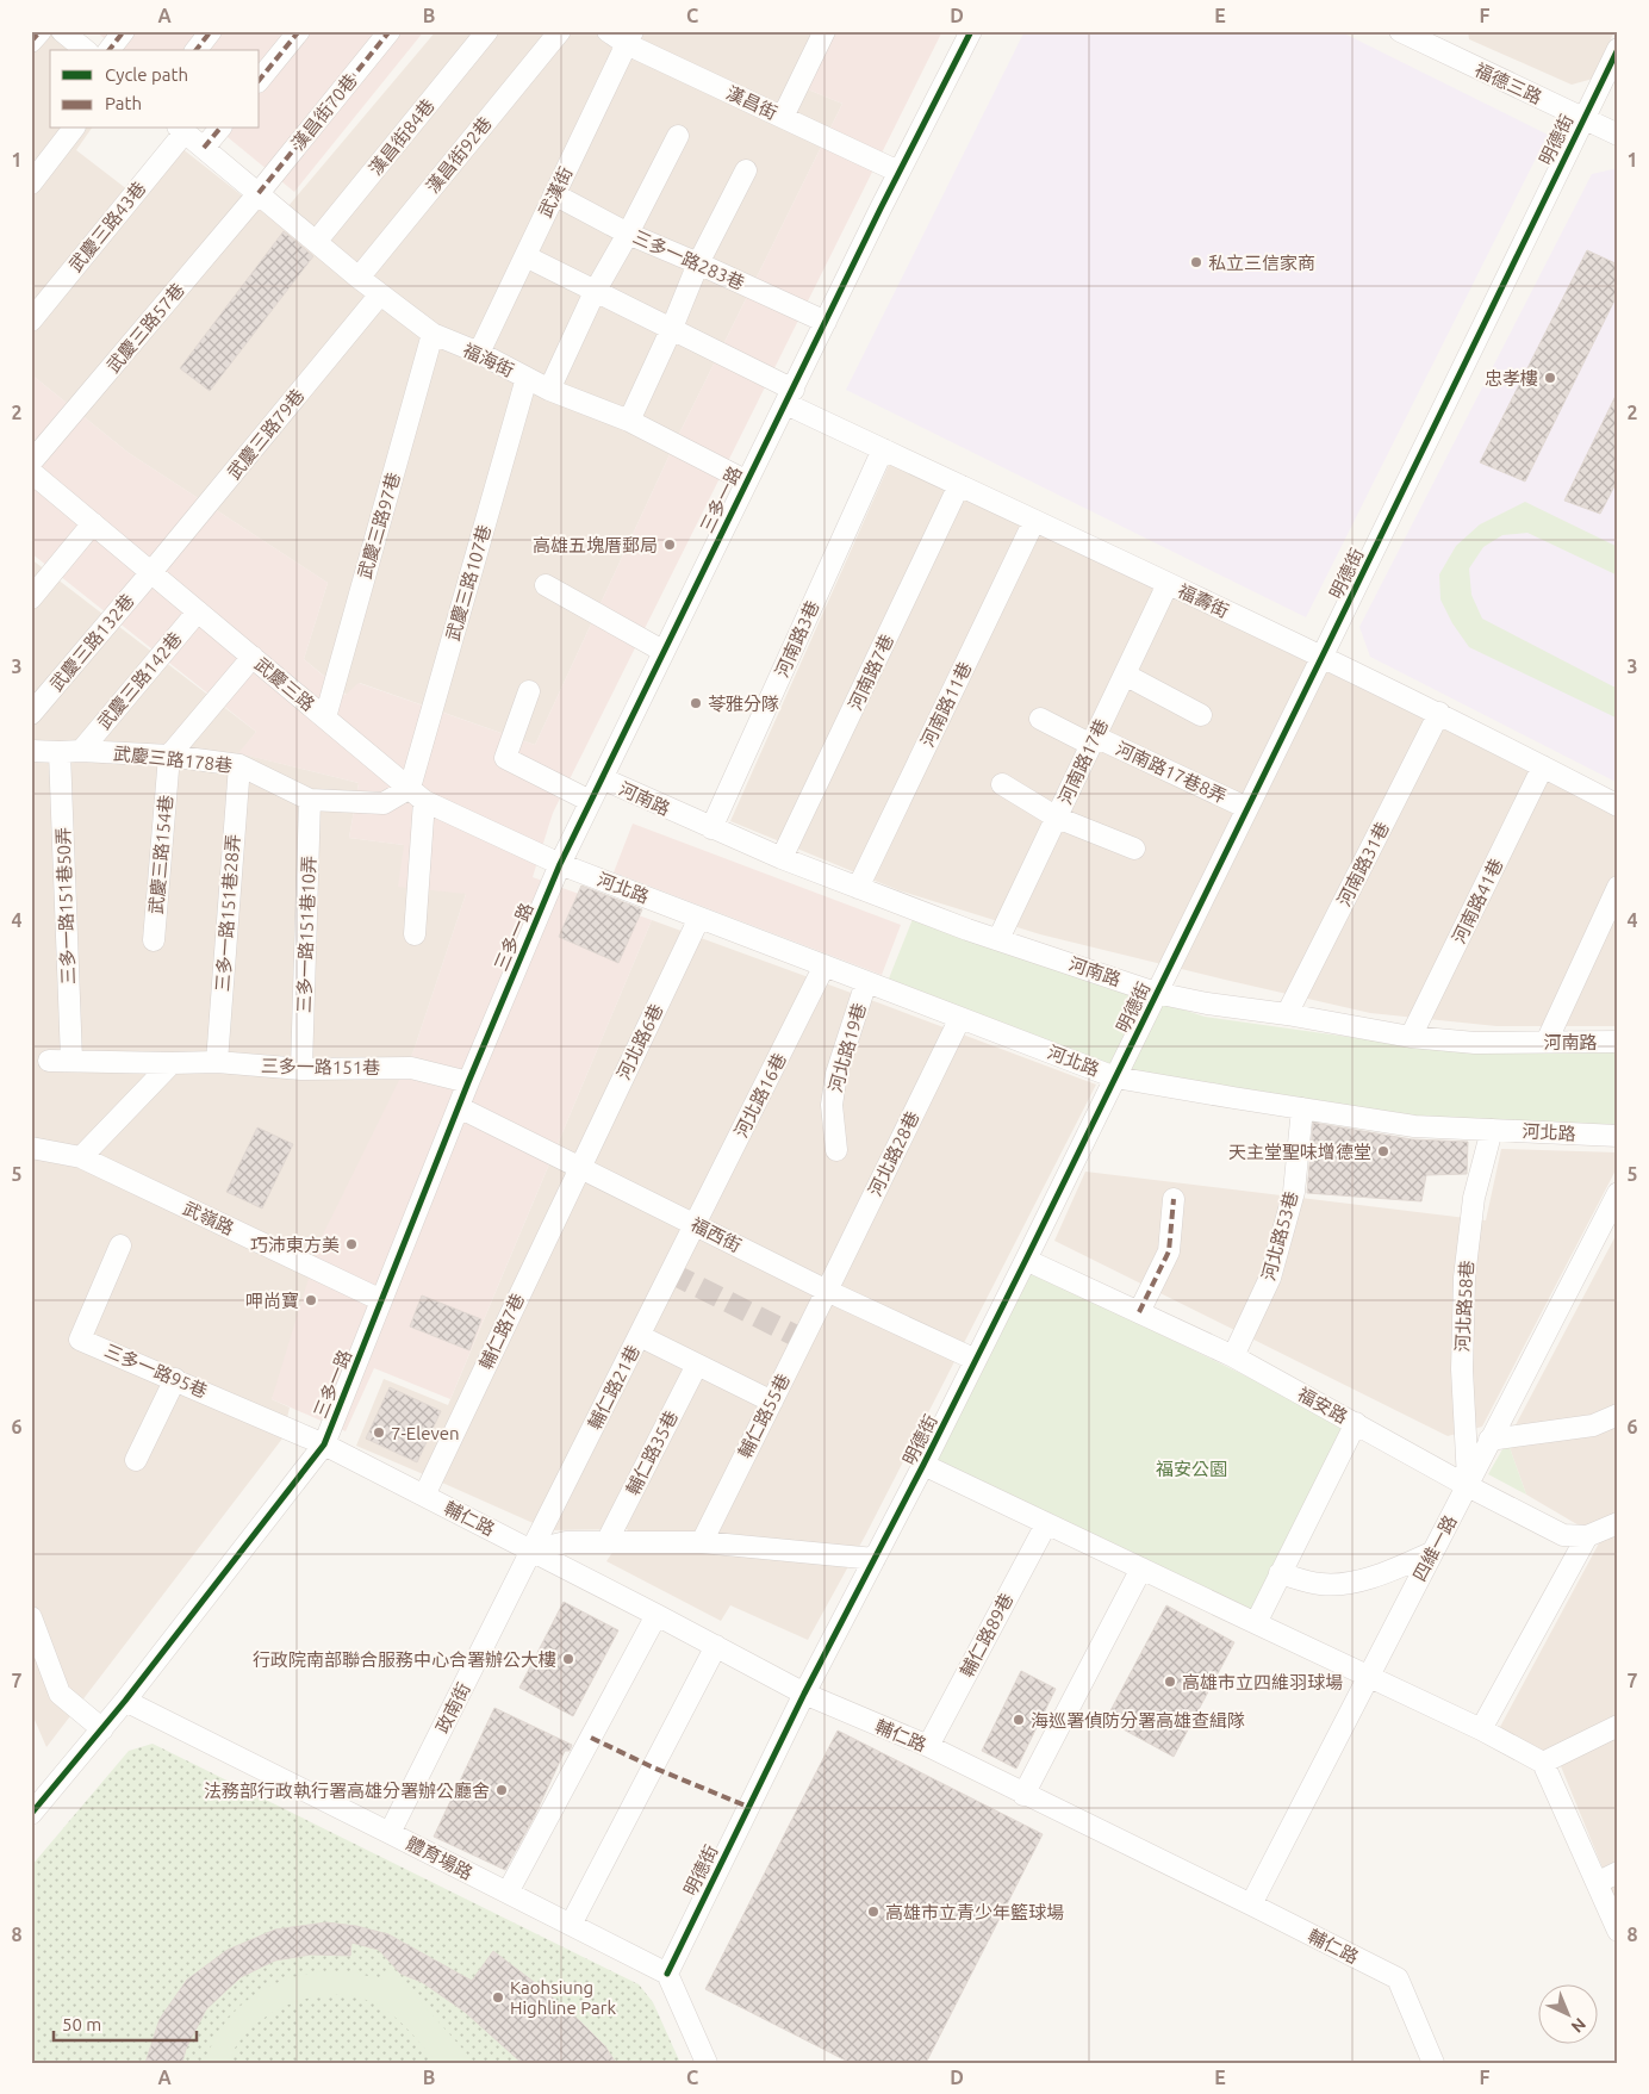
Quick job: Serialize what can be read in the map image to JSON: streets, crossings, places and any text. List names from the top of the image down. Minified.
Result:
{"streets":{"street":["福德三路","漢昌街","漢昌街70巷","漢昌街84巷","明德街","漢昌街92巷","武漢街","武慶三路43巷","三多一路283巷","武慶三路57巷","福海街","武慶三路79巷","三多一路","武慶三路97巷","武慶三路107巷","福壽街","河南路3巷","武慶三路132巷","河南路7巷","武慶三路142巷","武慶三路","河南路11巷","武慶三路178巷","河南路17巷","河南路17巷8弄","河南路","武慶三路154巷","河南路31巷","河北路","河南路41巷","三多一路151巷50弄","三多一路151巷28弄","三多一路151巷10弄","河北路6巷","河北路19巷","三多一路151巷","河北路16巷","河北路28巷","武嶺路","福西街","河北路53巷","河北路58巷","輔仁路7巷","三多一路95巷","輔仁路21巷","福安路","輔仁路55巷","輔仁路35巷","輔仁路","四維一路","輔仁路89巷","政南街","體育場路"]},"crossings":[["福德三路","明德街"],["漢昌街","武漢街"],["漢昌街","三多一路"],["漢昌街70巷","武慶三路57巷"],["漢昌街70巷","福海街"],["漢昌街84巷","福海街"],["明德街","福壽街"],["明德街","河南路17巷8弄"],["明德街","河南路"],["明德街","河北路"],["明德街","福西街"],["明德街","福安路"],["明德街","輔仁路"],["明德街","體育場路"],["漢昌街92巷","福海街"],["武漢街","三多一路283巷"],["武漢街","福海街"],["武漢街","福壽街"],["武慶三路43巷","福海街"],["三多一路283巷","三多一路"],["武慶三路57巷","福海街"],["福海街","武慶三路79巷"],["福海街","三多一路"],["福海街","武慶三路97巷"],["福海街","武慶三路107巷"],["武慶三路79巷","武慶三路132巷"],["武慶三路79巷","武慶三路"],["三多一路","福壽街"],["三多一路","武慶三路"],["三多一路","河南路"],["三多一路","河北路"],["三多一路","三多一路151巷"],["三多一路","武嶺路"],["三多一路","福西街"],["三多一路","三多一路95巷"],["三多一路","輔仁路"],["三多一路","體育場路"],["武慶三路97巷","武慶三路"],["武慶三路107巷","武慶三路"],["武慶三路107巷","武慶三路178巷"],["福壽街","河南路3巷"],["福壽街","河南路7巷"],["福壽街","河南路11巷"],["福壽街","河南路17巷"],["福壽街","河南路31巷"],["福壽街","河南路41巷"],["河南路3巷","河南路"],["武慶三路132巷","武慶三路"],["河南路7巷","河南路"],["武慶三路142巷","武慶三路"],["武慶三路142巷","武慶三路178巷"],["武慶三路","武慶三路178巷"],["武慶三路","河北路"],["河南路11巷","河南路"],["武慶三路178巷","武慶三路154巷"],["武慶三路178巷","三多一路151巷50弄"],["武慶三路178巷","三多一路151巷28弄"],["武慶三路178巷","三多一路151巷10弄"],["河南路17巷","河南路17巷8弄"],["河南路17巷","河南路"],["河南路","河南路31巷"],["河南路","河南路41巷"],["河北路","河北路6巷"],["河北路","河北路19巷"],["河北路","河北路16巷"],["河北路","河北路28巷"],["河北路","河北路53巷"],["河北路","河北路58巷"],["三多一路151巷50弄","三多一路151巷"],["三多一路151巷28弄","三多一路151巷"],["三多一路151巷10弄","三多一路151巷"],["河北路6巷","福西街"],["河北路6巷","輔仁路7巷"],["河北路16巷","福西街"],["河北路16巷","輔仁路21巷"],["河北路28巷","福西街"],["河北路28巷","輔仁路55巷"],["福西街","輔仁路7巷"],["福西街","輔仁路21巷"],["福西街","輔仁路55巷"],["河北路53巷","福安路"],["河北路58巷","福安路"],["河北路58巷","四維一路"],["輔仁路7巷","輔仁路"],["三多一路95巷","輔仁路"],["輔仁路21巷","輔仁路"],["輔仁路21巷","政南街"],["福安路","四維一路"],["輔仁路","四維一路"],["輔仁路","輔仁路89巷"],["輔仁路","政南街"],["政南街","體育場路"]],"parks":["福安公園"],"places":["私立三信家商","忠孝樓","高雄五塊厝郵局","苓雅分隊","天主堂聖味增德堂","巧沛東方美","呷尚寶","7-Eleven","行政院南部聯合服務中心合署辦公大樓","高雄市立四維羽球場","海巡署偵防分署高雄查緝隊","法務部行政執行署高雄分署辦公廳舍","高雄市立青少年籃球場","Kaohsiung Highline Park"],"legend":["Cycle path","Path"],"scale_bar":"50 m","north":"bottom right","grid":{"columns":["A","B","C","D","E","F"],"rows":["1","2","3","4","5","6","7","8"]}}
